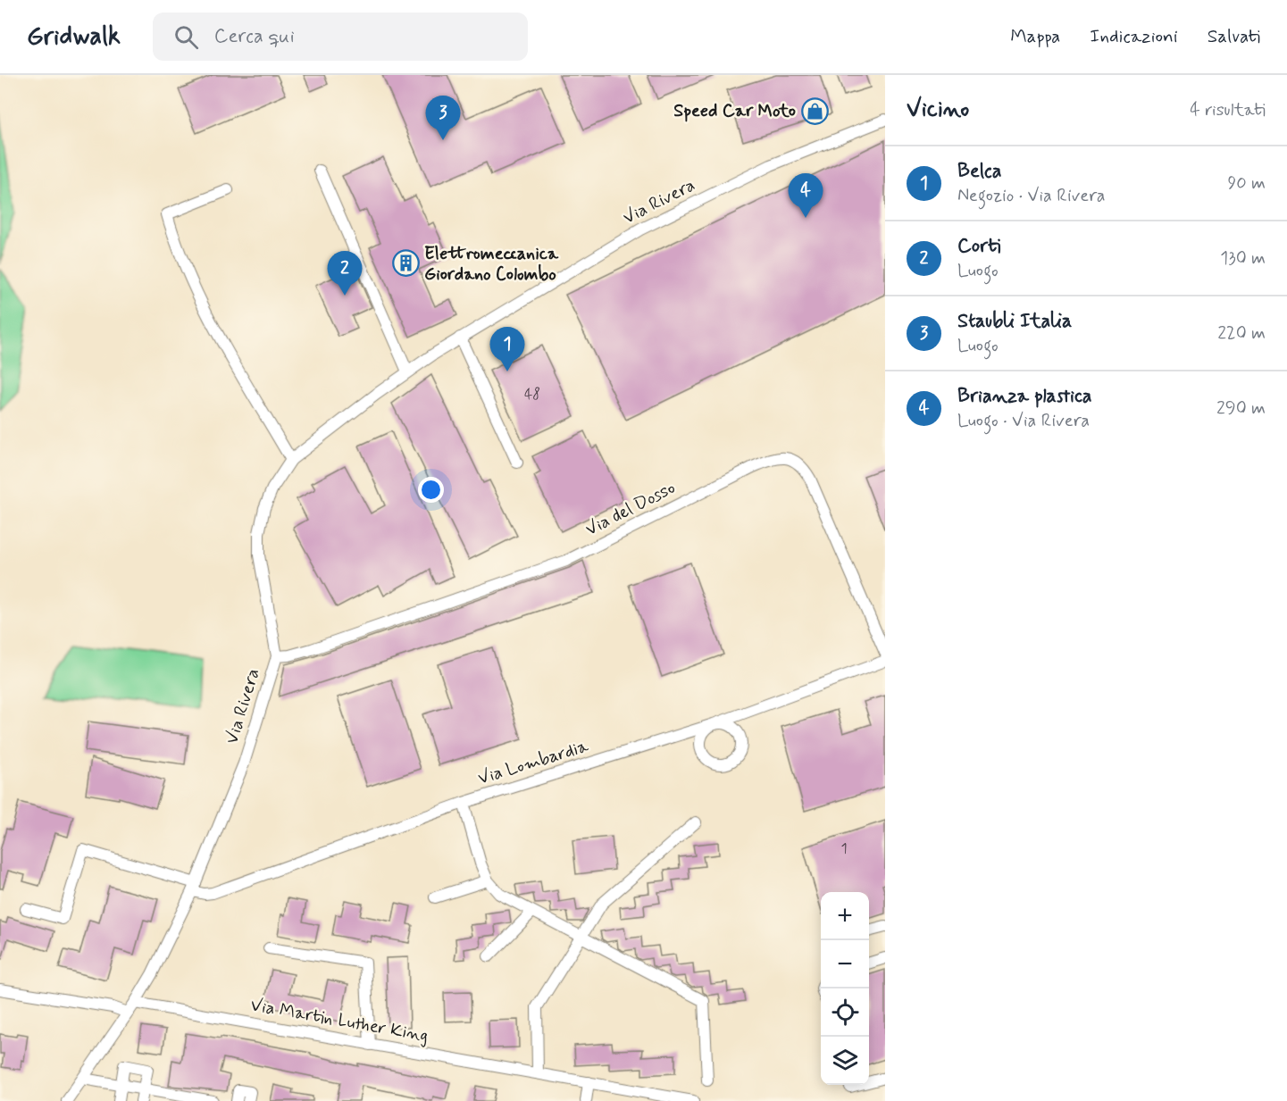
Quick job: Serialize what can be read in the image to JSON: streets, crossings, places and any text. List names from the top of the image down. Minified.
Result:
{"streets":{"street":["Via Rivera","Via del Dosso","Via Lombardia","Via Martin Luther King"]},"crossings":[["Via Rivera","Via del Dosso"],["Via Rivera","Via Lombardia"],["Via Rivera","Via Martin Luther King"]],"places":{"shop":["Speed Car Moto"],"building":["Elettromeccanica Giordano Colombo"]},"house_numbers":["48","1"],"page":{"header":"Gridwalk","search":"Cerca qui","nav":["Mappa","Indicazioni","Salvati"],"heading":["Vicino","4 risultati"],"pins":["3","4","2","1"],"list":[{"mark":"1","name":"Belca","note":"Negozio · Via Rivera","value":"90 m"},{"mark":"2","name":"Corti","note":"Luogo","value":"130 m"},{"mark":"3","name":"Staubli Italia","note":"Luogo","value":"220 m"},{"mark":"4","name":"Brianza plastica","note":"Luogo · Via Rivera","value":"290 m"}],"map_buttons":["+","−"]}}
